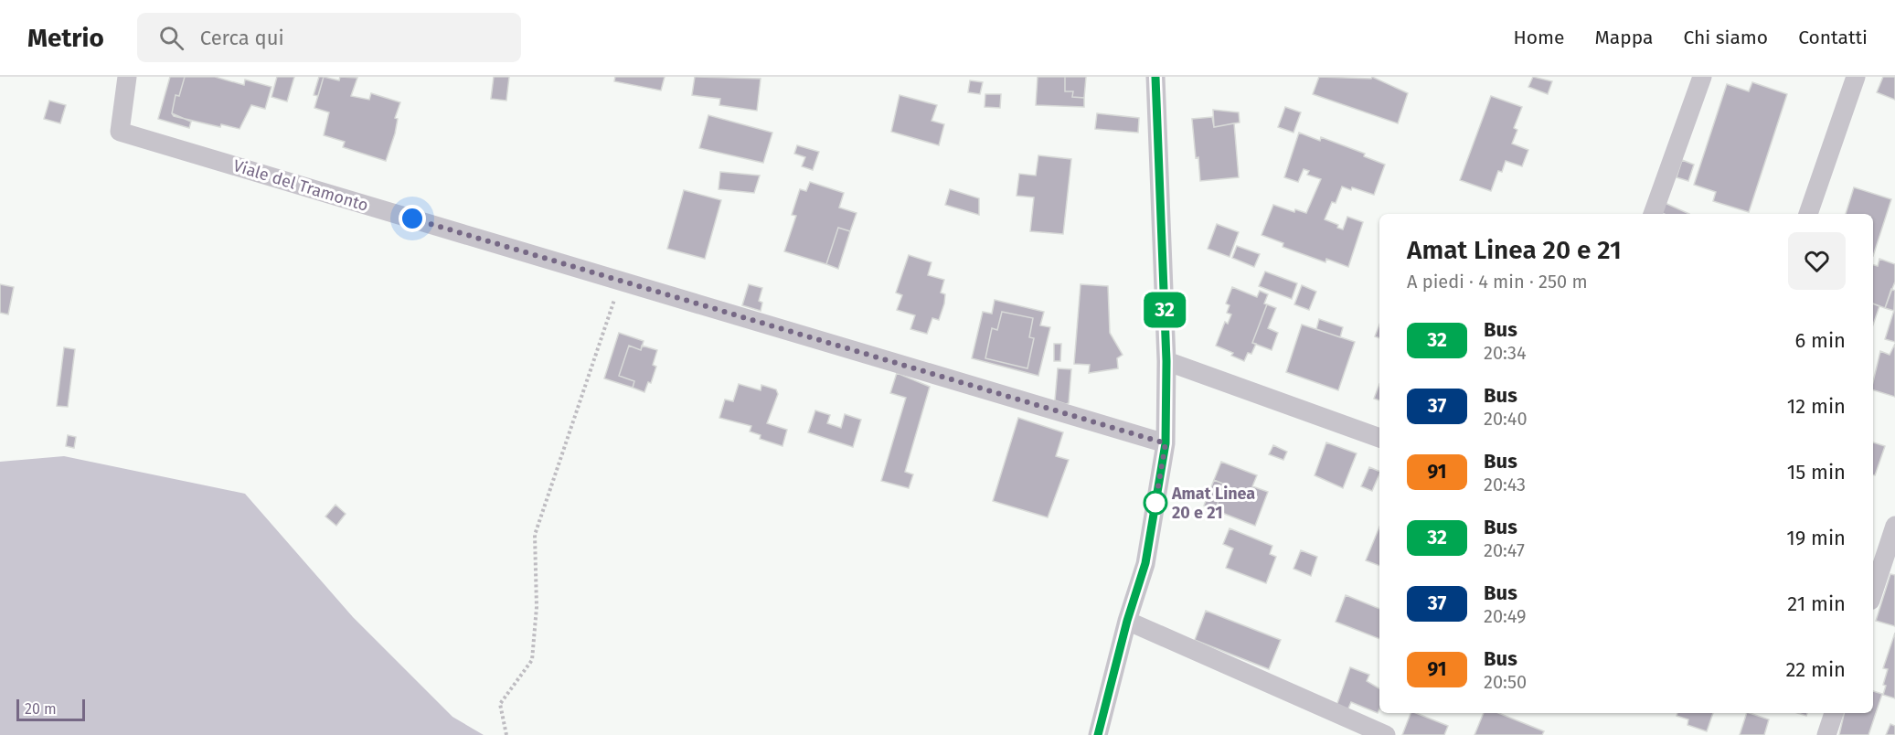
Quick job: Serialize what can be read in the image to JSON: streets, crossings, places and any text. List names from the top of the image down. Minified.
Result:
{"streets":{"street":["Viale del Tramonto"]},"places":["Amat Linea 20 e 21"],"lines":["bus line 32"],"scale_bar":"20 m","page":{"header":"Metrio","search":"Cerca qui","nav":["Home","Mappa","Chi siamo","Contatti"],"on_map":"32","heading":["Amat Linea 20 e 21","A piedi · 4 min · 250 m"],"list":[{"mark":"32","name":"Bus","note":"20:34","value":"6 min"},{"mark":"37","name":"Bus","note":"20:40","value":"12 min"},{"mark":"91","name":"Bus","note":"20:43","value":"15 min"},{"mark":"32","name":"Bus","note":"20:47","value":"19 min"},{"mark":"37","name":"Bus","note":"20:49","value":"21 min"},{"mark":"91","name":"Bus","note":"20:50","value":"22 min"}],"scale":"20 m"}}
